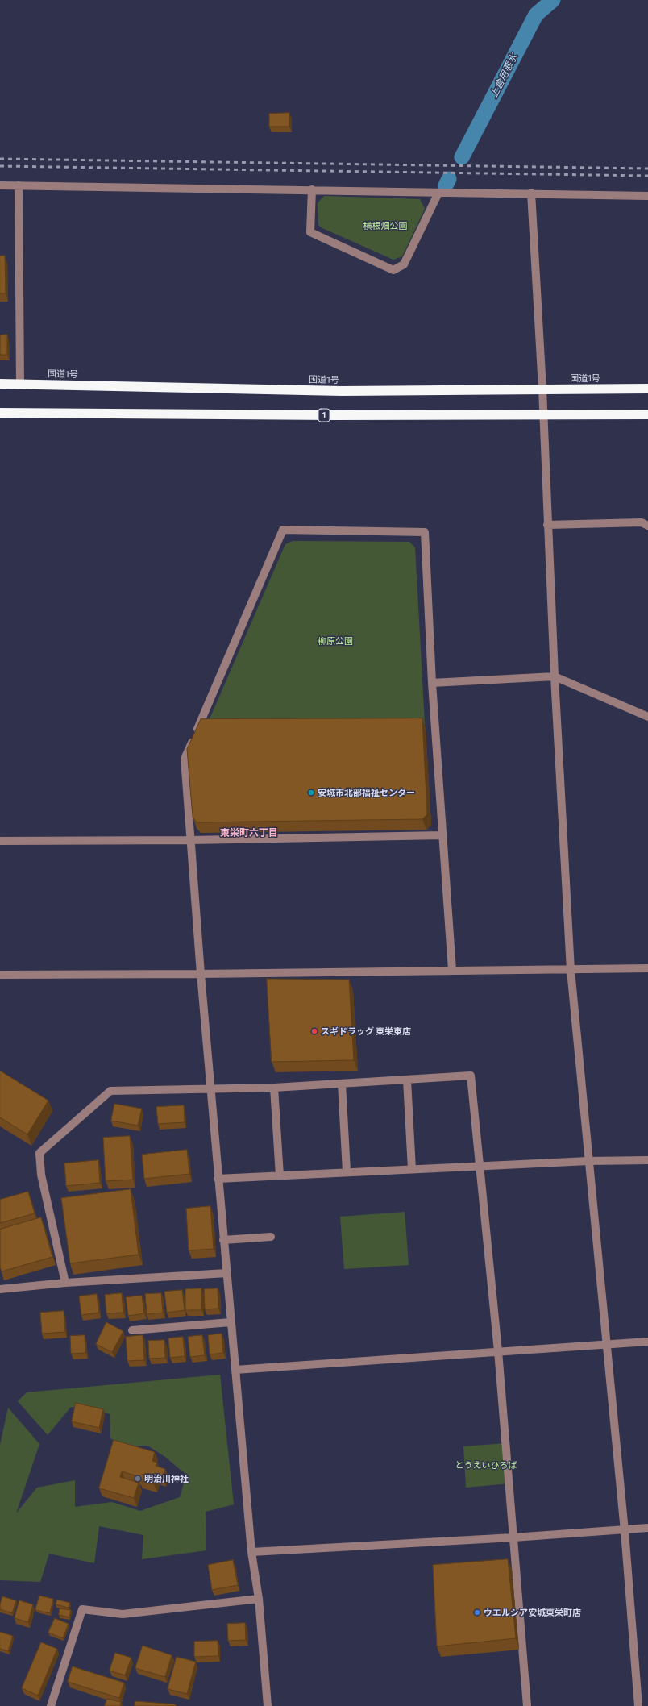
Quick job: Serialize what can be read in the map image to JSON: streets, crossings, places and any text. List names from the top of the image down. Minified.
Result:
{"streets":{"highway":["国道1号","1"]},"districts":["東栄町六丁目"],"water":["上倉用悪水"],"parks":["横根畑公園","柳原公園","とうえいひろば"],"places":["安城市北部福祉センター","スギドラッグ 東栄東店","明治川神社","ウエルシア安城東栄町店"]}
